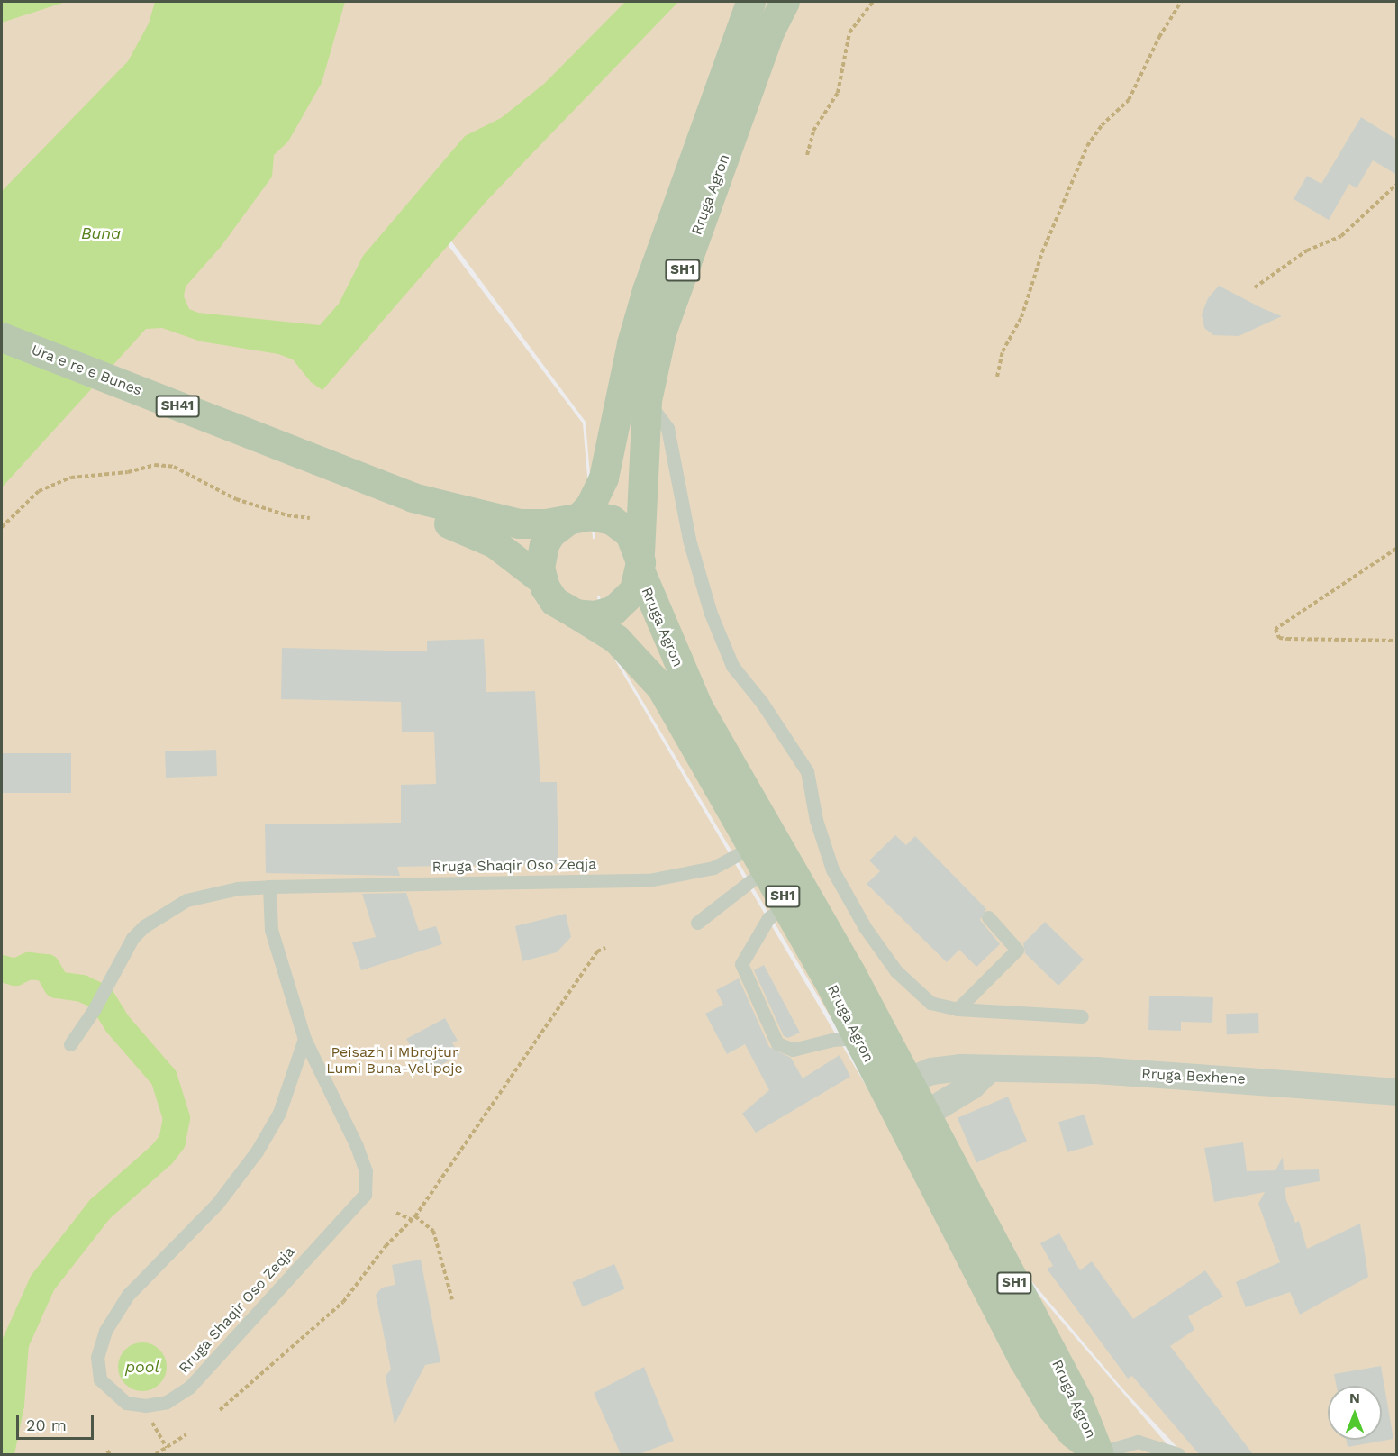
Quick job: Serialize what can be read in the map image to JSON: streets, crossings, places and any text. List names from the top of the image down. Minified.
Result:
{"streets":{"main road":["Rruga Agron","SH1","Ura e re e Bunes","SH41"],"street":["Rruga Bexhene"],"lane":["Rruga Shaqir Oso Zeqja"]},"crossings":[["Rruga Agron","SH41"],["Rruga Agron","Rruga Shaqir Oso Zeqja"],["Rruga Agron","Rruga Bexhene"],["Ura e re e Bunes","SH41"]],"water":["Buna","pool"],"parks":["Peisazh i Mbrojtur Lumi Buna-Velipoje"],"scale_bar":"20 m","north":"top"}
